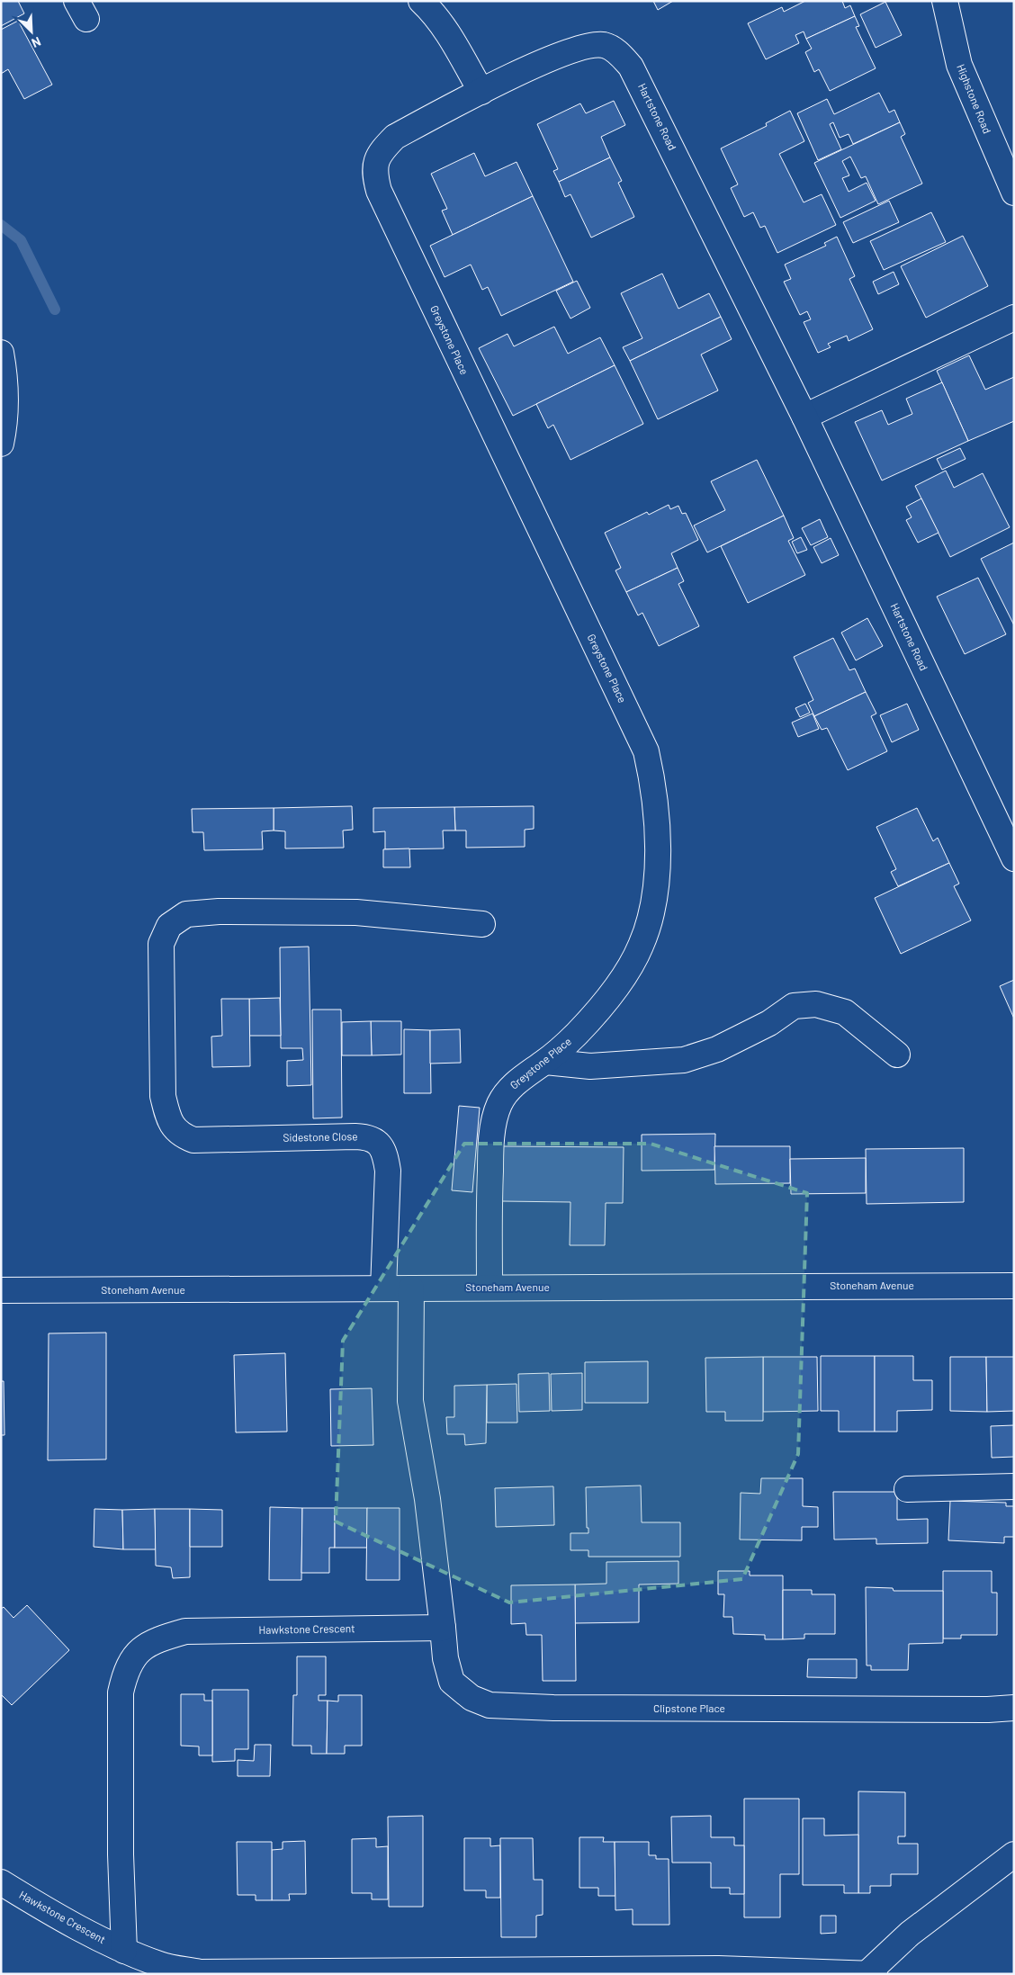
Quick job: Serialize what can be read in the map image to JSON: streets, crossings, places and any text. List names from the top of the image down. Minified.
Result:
{"streets":{"street":["Highstone Road","Hartstone Road","Greystone Place","Sidestone Close","Stoneham Avenue","Hawkstone Crescent","Clipstone Place"]},"crossings":[["Hartstone Road","Greystone Place"],["Greystone Place","Stoneham Avenue"],["Sidestone Close","Stoneham Avenue"],["Hawkstone Crescent","Clipstone Place"]],"north":"bottom right"}
